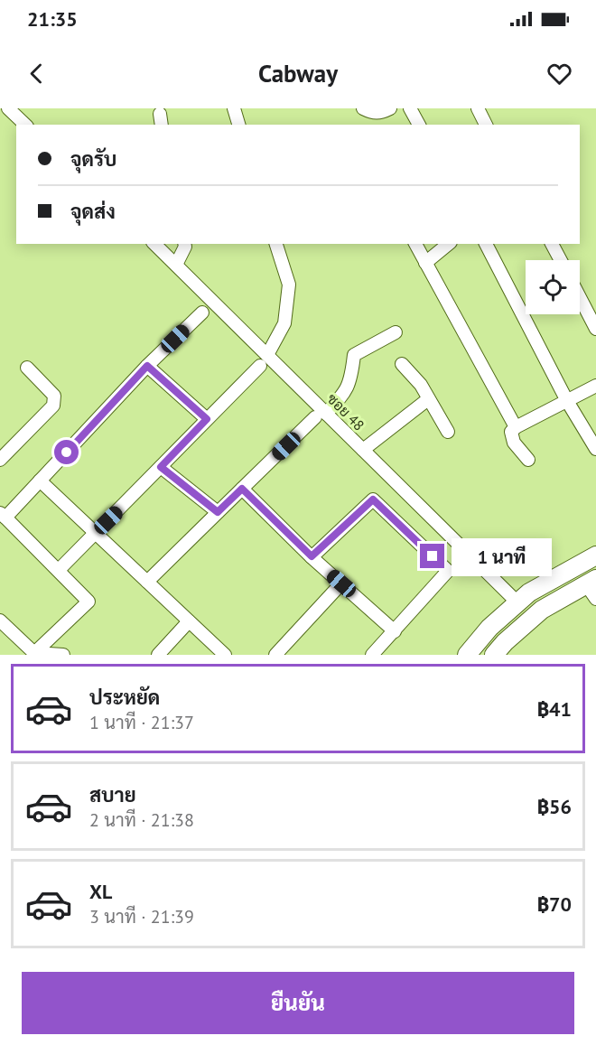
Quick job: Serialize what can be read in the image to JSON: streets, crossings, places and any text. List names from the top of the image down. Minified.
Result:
{"streets":{"street":["ซอย 48"]},"page":{"status":"21:35","header":"Cabway","banner":["จุดรับ","จุดส่ง"],"bubble":"1 นาที","list":[{"name":"ประหยัด","note":"1 นาที · 21:37","value":"฿41"},{"name":"สบาย","note":"2 นาที · 21:38","value":"฿56"},{"name":"XL","note":"3 นาที · 21:39","value":"฿70"}],"buttons":"ยืนยัน"}}
